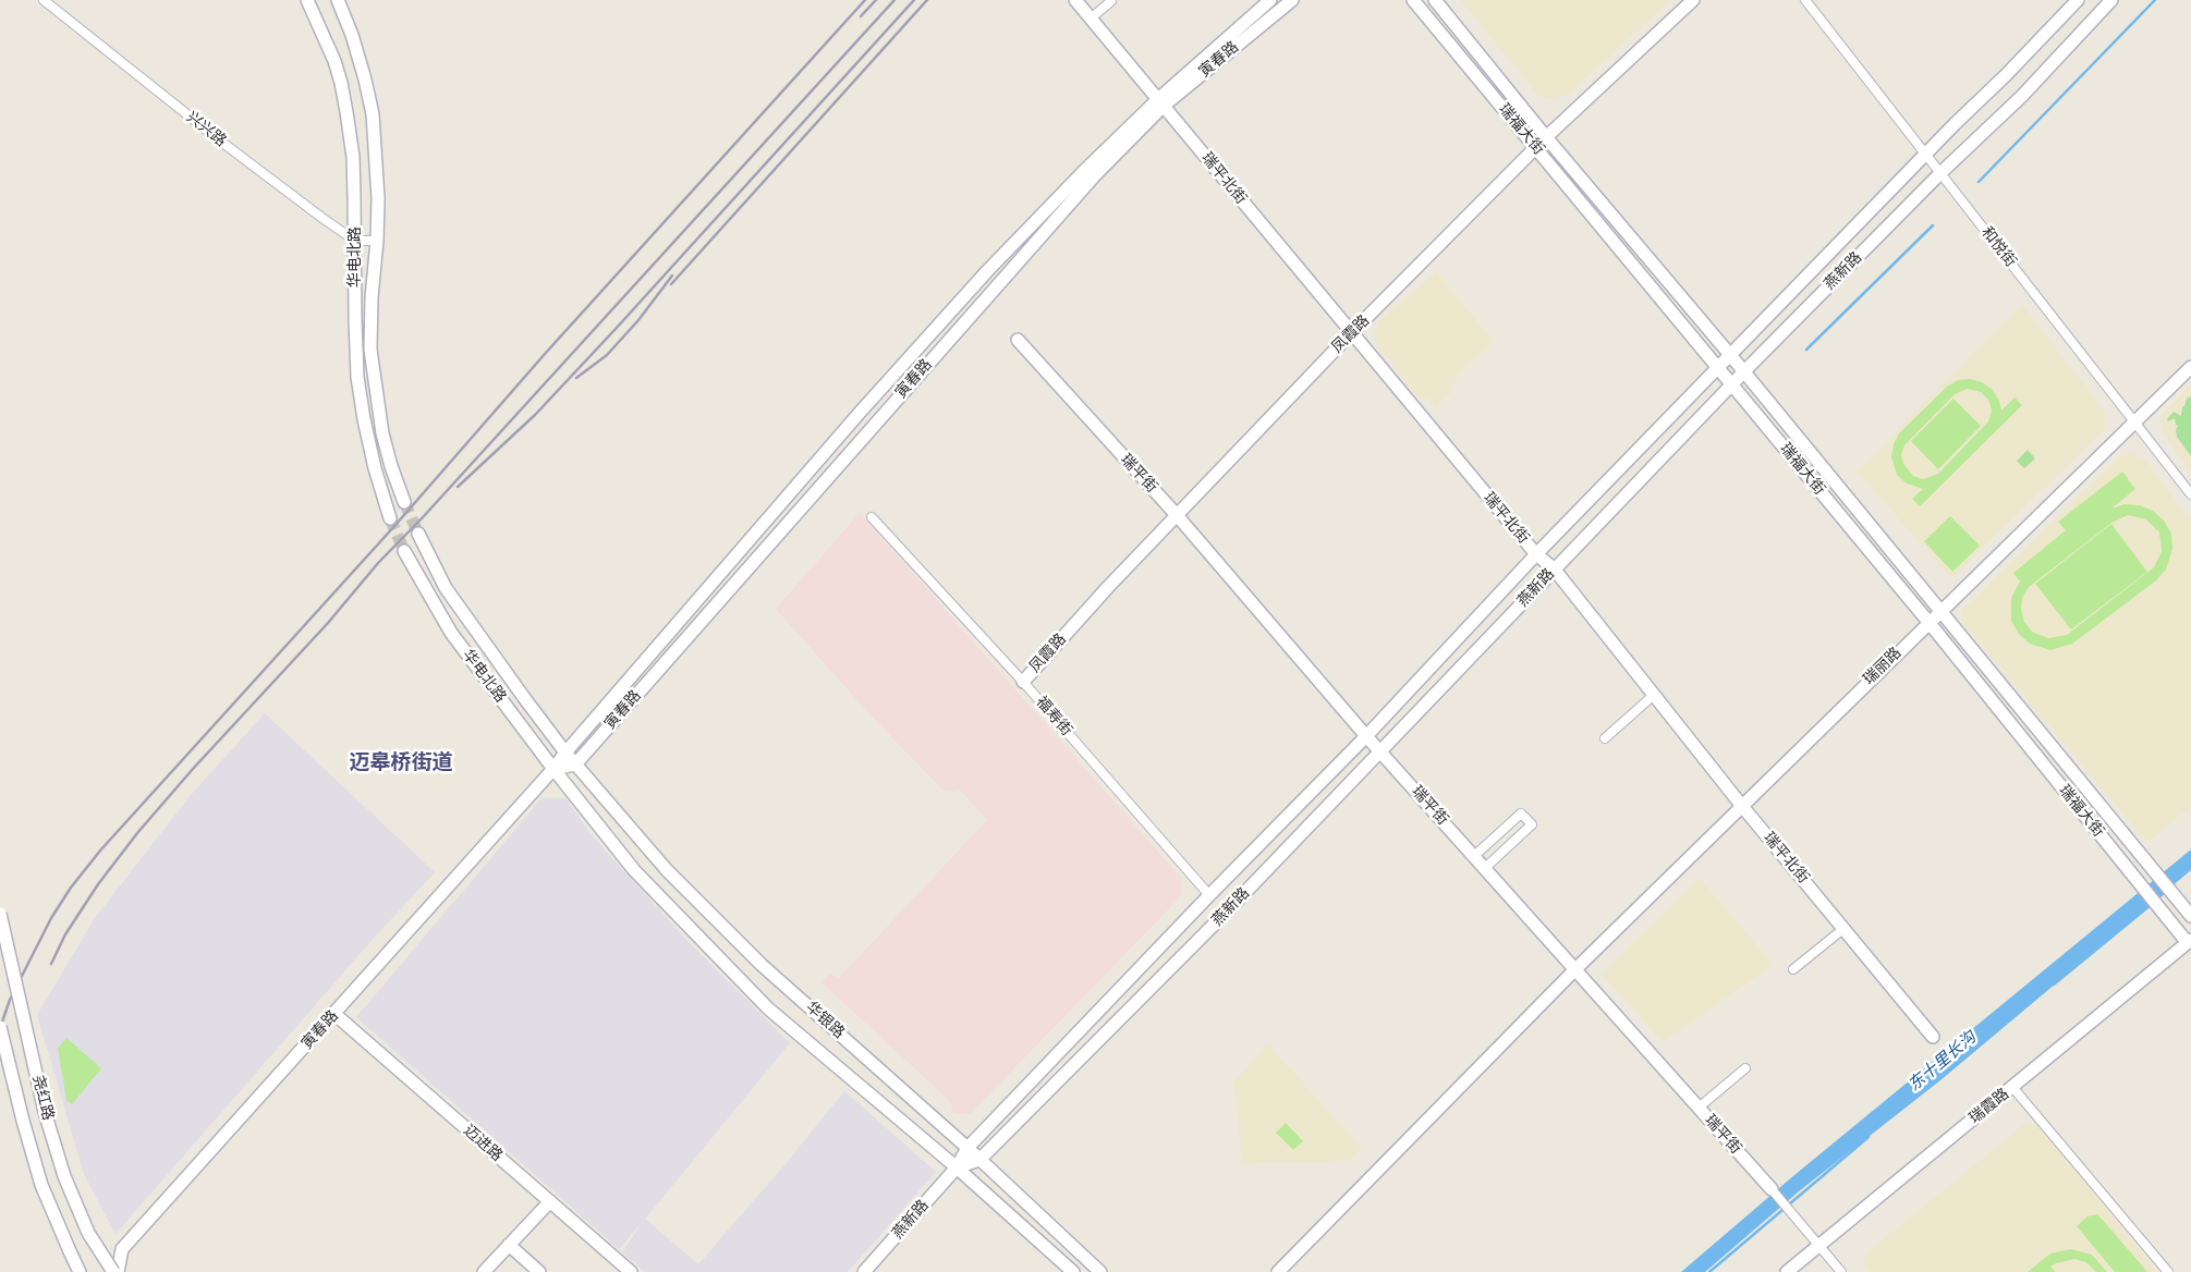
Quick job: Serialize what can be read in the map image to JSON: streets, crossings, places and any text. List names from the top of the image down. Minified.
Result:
{"streets":{"street":["寅春路","兴兴路","瑞福大街","瑞平北街","和悦街","华电北路","燕新路","凤霞路","瑞平街","瑞丽路","福寿街","华银路","尧红路","瑞霞路","迈进路"]},"crossings":[["寅春路","瑞平北街"],["寅春路","华电北路"],["寅春路","华银路"],["寅春路","迈进路"],["兴兴路","华电北路"],["瑞福大街","燕新路"],["瑞福大街","凤霞路"],["瑞福大街","瑞丽路"],["瑞福大街","瑞霞路"],["瑞平北街","燕新路"],["瑞平北街","凤霞路"],["瑞平北街","瑞丽路"],["和悦街","燕新路"],["和悦街","瑞丽路"],["华电北路","华银路"],["燕新路","瑞平街"],["燕新路","福寿街"],["燕新路","华银路"],["凤霞路","瑞平街"],["凤霞路","福寿街"],["瑞平街","瑞丽路"],["瑞平街","瑞霞路"]],"districts":["迈皋桥街道"],"water":["东十里长沟"]}
